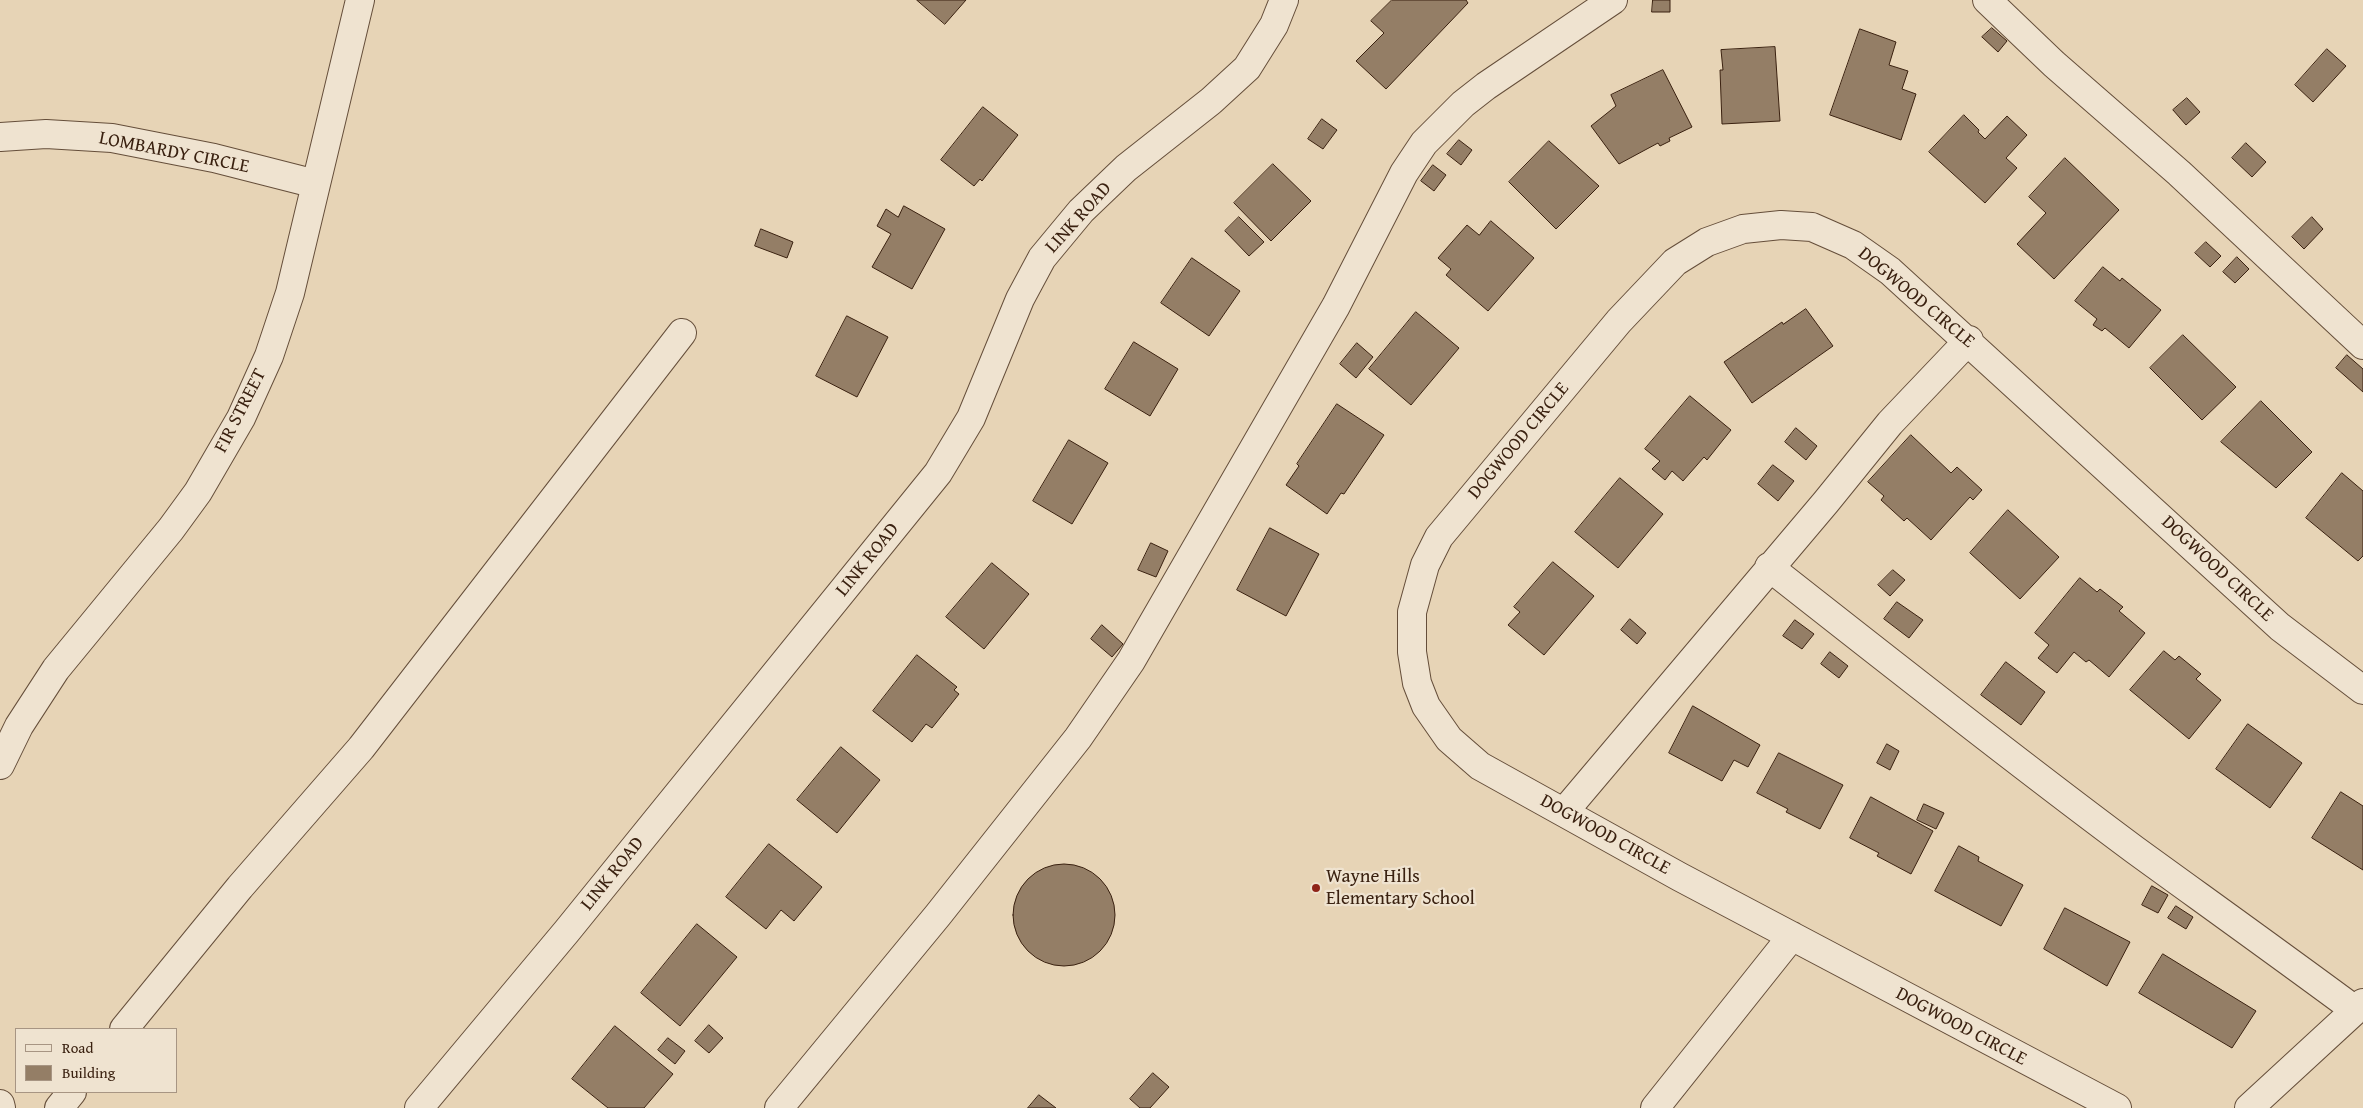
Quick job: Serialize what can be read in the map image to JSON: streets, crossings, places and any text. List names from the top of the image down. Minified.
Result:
{"streets":{"street":["LOMBARDY CIRCLE","LINK ROAD","DOGWOOD CIRCLE","FIR STREET"]},"crossings":[["LOMBARDY CIRCLE","FIR STREET"]],"places":["Wayne Hills Elementary School"],"legend":["Road","Building"]}
